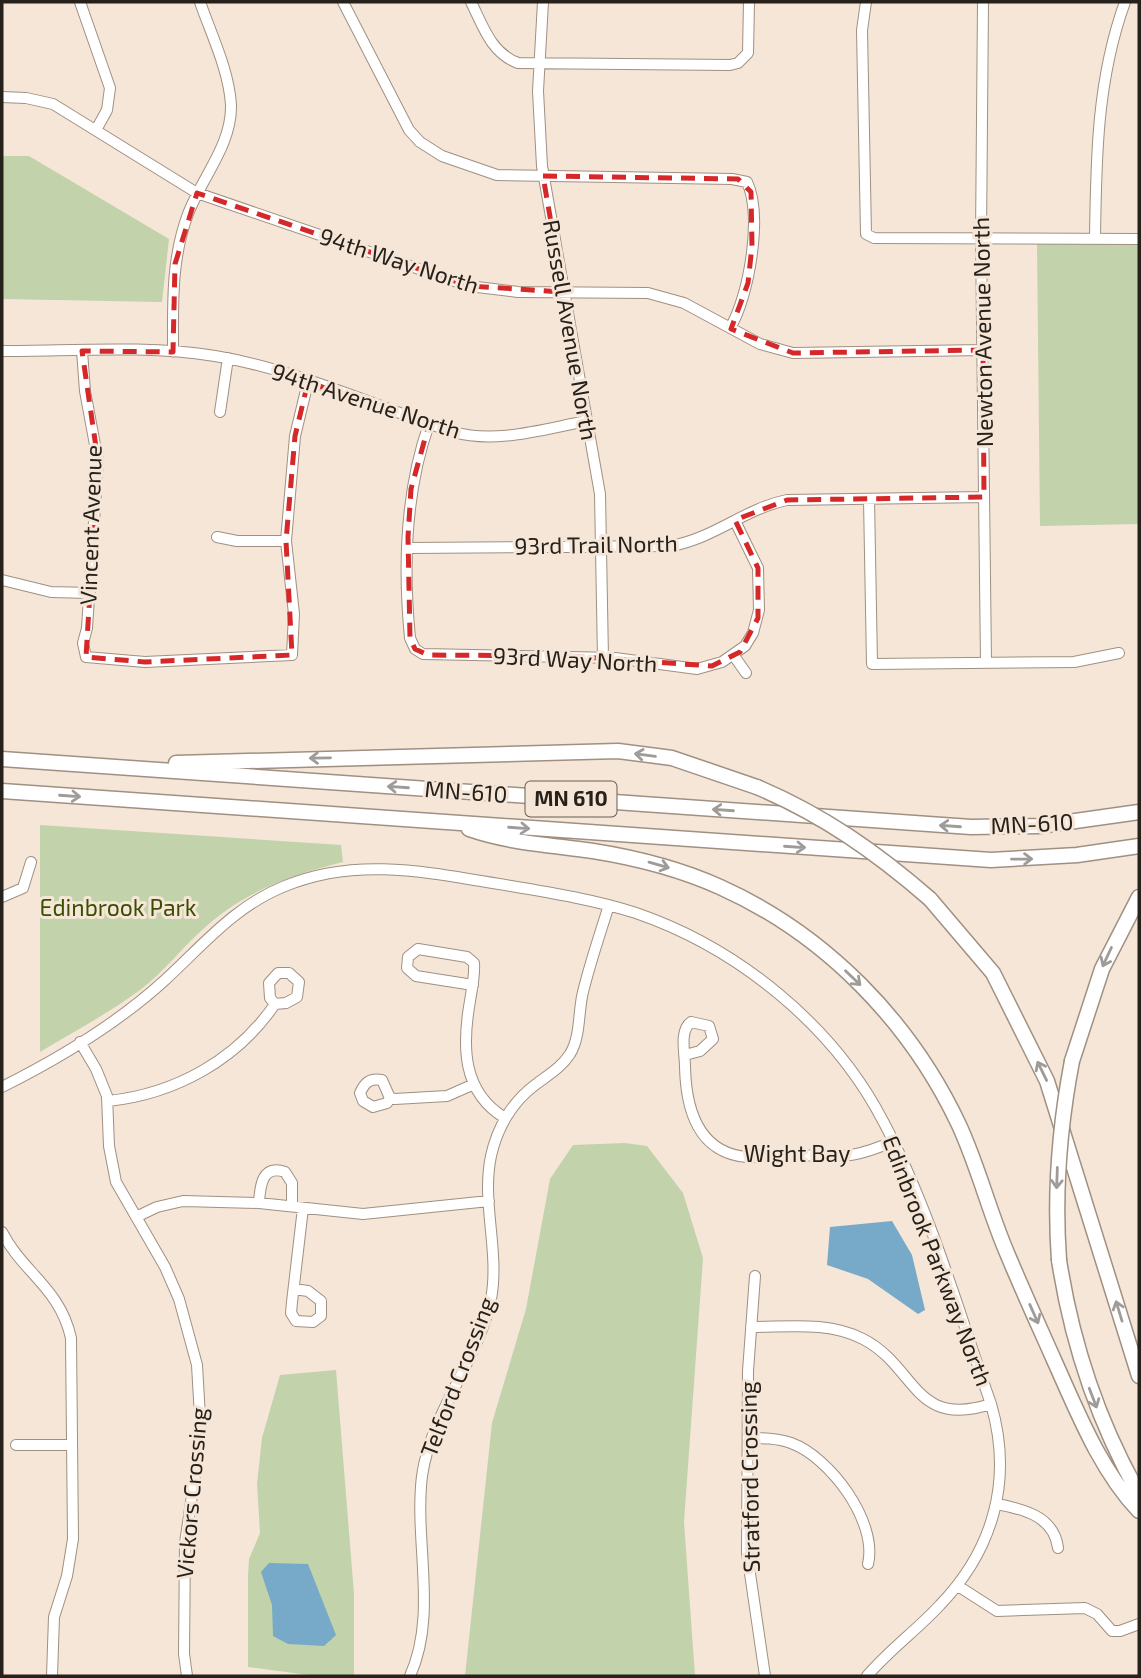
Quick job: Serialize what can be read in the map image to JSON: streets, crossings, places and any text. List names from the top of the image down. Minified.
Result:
{"streets":{"highway":["MN-610","MN 610"],"street":["94th Way North","Russell Avenue North","Newton Avenue North","94th Avenue North","Vincent Avenue","93rd Trail North","93rd Way North","Wight Bay","Edinbrook Parkway North","Telford Crossing","Stratford Crossing","Vickors Crossing"]},"crossings":[["94th Way North","Russell Avenue North"],["94th Way North","Newton Avenue North"],["Russell Avenue North","94th Avenue North"],["Russell Avenue North","93rd Trail North"],["Russell Avenue North","93rd Way North"],["Newton Avenue North","93rd Trail North"],["94th Avenue North","Vincent Avenue"],["93rd Trail North","93rd Way North"],["Wight Bay","Edinbrook Parkway North"],["Edinbrook Parkway North","Telford Crossing"],["Edinbrook Parkway North","Vickors Crossing"]],"parks":["Edinbrook Park"]}
